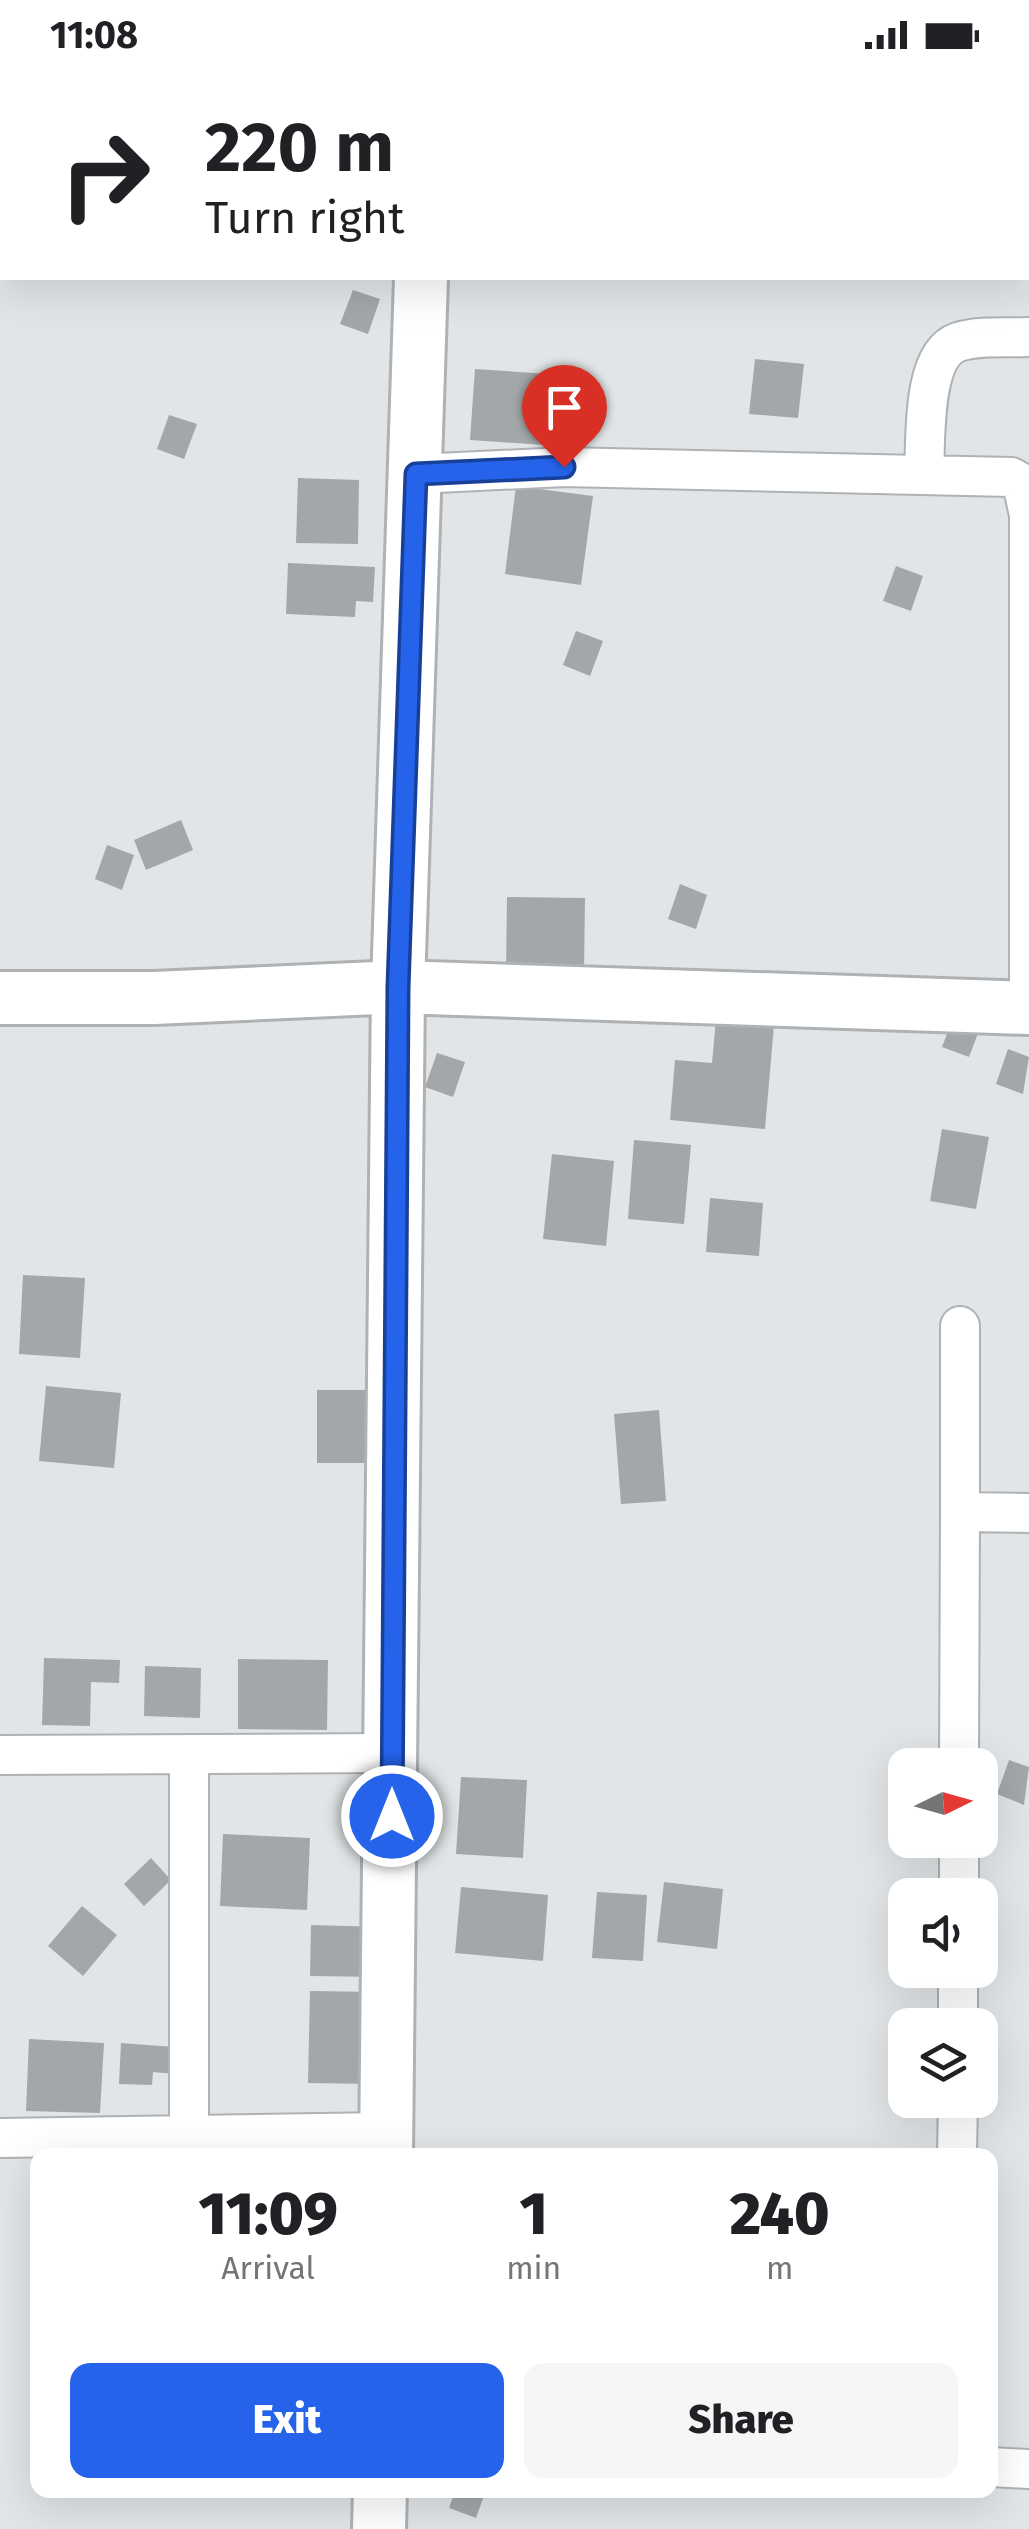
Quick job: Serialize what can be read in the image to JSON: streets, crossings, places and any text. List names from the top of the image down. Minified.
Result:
{"north":"right","page":{"status":"11:08","turn":["220 m","Turn right"],"eta":["11:09","Arrival","1","min","240","m"],"buttons":["Exit","Share"]}}
